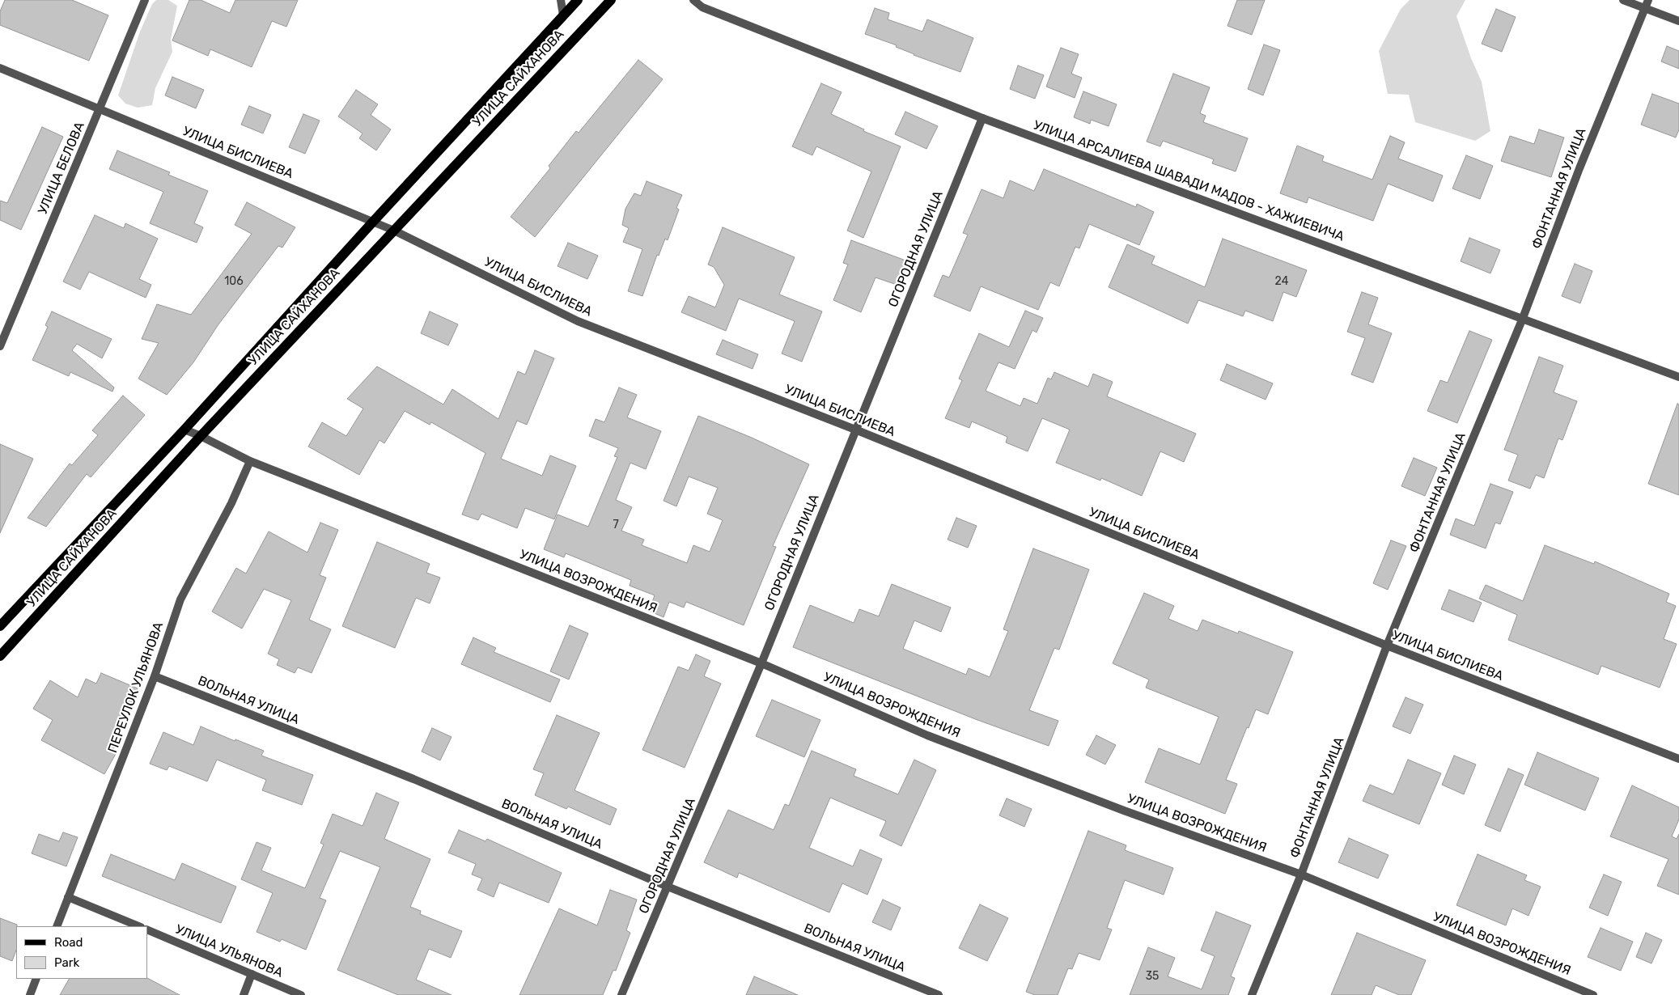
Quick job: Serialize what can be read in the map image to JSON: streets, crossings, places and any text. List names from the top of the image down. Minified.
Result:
{"streets":{"main road":["УЛИЦА САЙХАНОВА"],"street":["УЛИЦА БИСЛИЕВА","УЛИЦА БЕЛОВА","УЛИЦА АРСАЛИЕВА ШАВАДИ МАДОВ - ХАЖИЕВИЧА","ФОНТАННАЯ УЛИЦА","ОГОРОДНАЯ УЛИЦА","УЛИЦА ВОЗРОЖДЕНИЯ","ПЕРЕУЛОК УЛЬЯНОВА","ВОЛЬНАЯ УЛИЦА","УЛИЦА УЛЬЯНОВА"]},"crossings":[["УЛИЦА САЙХАНОВА","УЛИЦА БИСЛИЕВА"],["УЛИЦА САЙХАНОВА","УЛИЦА ВОЗРОЖДЕНИЯ"],["УЛИЦА БИСЛИЕВА","УЛИЦА БЕЛОВА"],["УЛИЦА БИСЛИЕВА","ФОНТАННАЯ УЛИЦА"],["УЛИЦА БИСЛИЕВА","ОГОРОДНАЯ УЛИЦА"],["УЛИЦА АРСАЛИЕВА ШАВАДИ МАДОВ - ХАЖИЕВИЧА","ФОНТАННАЯ УЛИЦА"],["УЛИЦА АРСАЛИЕВА ШАВАДИ МАДОВ - ХАЖИЕВИЧА","ОГОРОДНАЯ УЛИЦА"],["ФОНТАННАЯ УЛИЦА","УЛИЦА ВОЗРОЖДЕНИЯ"],["ОГОРОДНАЯ УЛИЦА","УЛИЦА ВОЗРОЖДЕНИЯ"],["ОГОРОДНАЯ УЛИЦА","ВОЛЬНАЯ УЛИЦА"],["УЛИЦА ВОЗРОЖДЕНИЯ","ПЕРЕУЛОК УЛЬЯНОВА"],["ПЕРЕУЛОК УЛЬЯНОВА","ВОЛЬНАЯ УЛИЦА"]],"house_numbers":["106","24","7","35"],"legend":["Road","Park"]}
